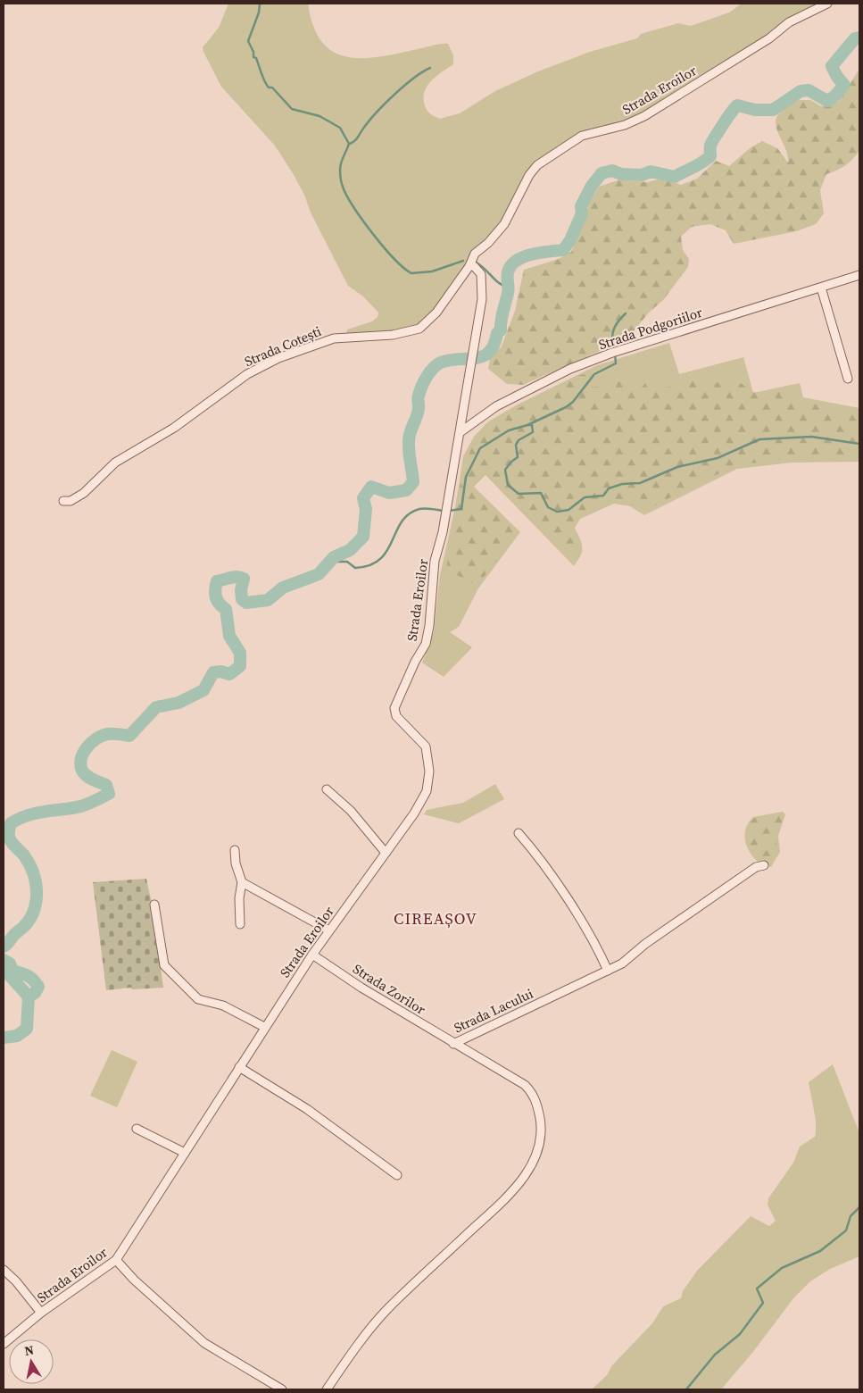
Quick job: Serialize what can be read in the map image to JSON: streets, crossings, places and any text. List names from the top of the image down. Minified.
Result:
{"streets":{"street":["Strada Eroilor","Strada Podgoriilor","Strada Cotești","Strada Zorilor","Strada Lacului"]},"crossings":[["Strada Eroilor","Strada Podgoriilor"],["Strada Eroilor","Strada Cotești"],["Strada Eroilor","Strada Zorilor"],["Strada Zorilor","Strada Lacului"]],"districts":["CIREAȘOV"],"north":"top"}
